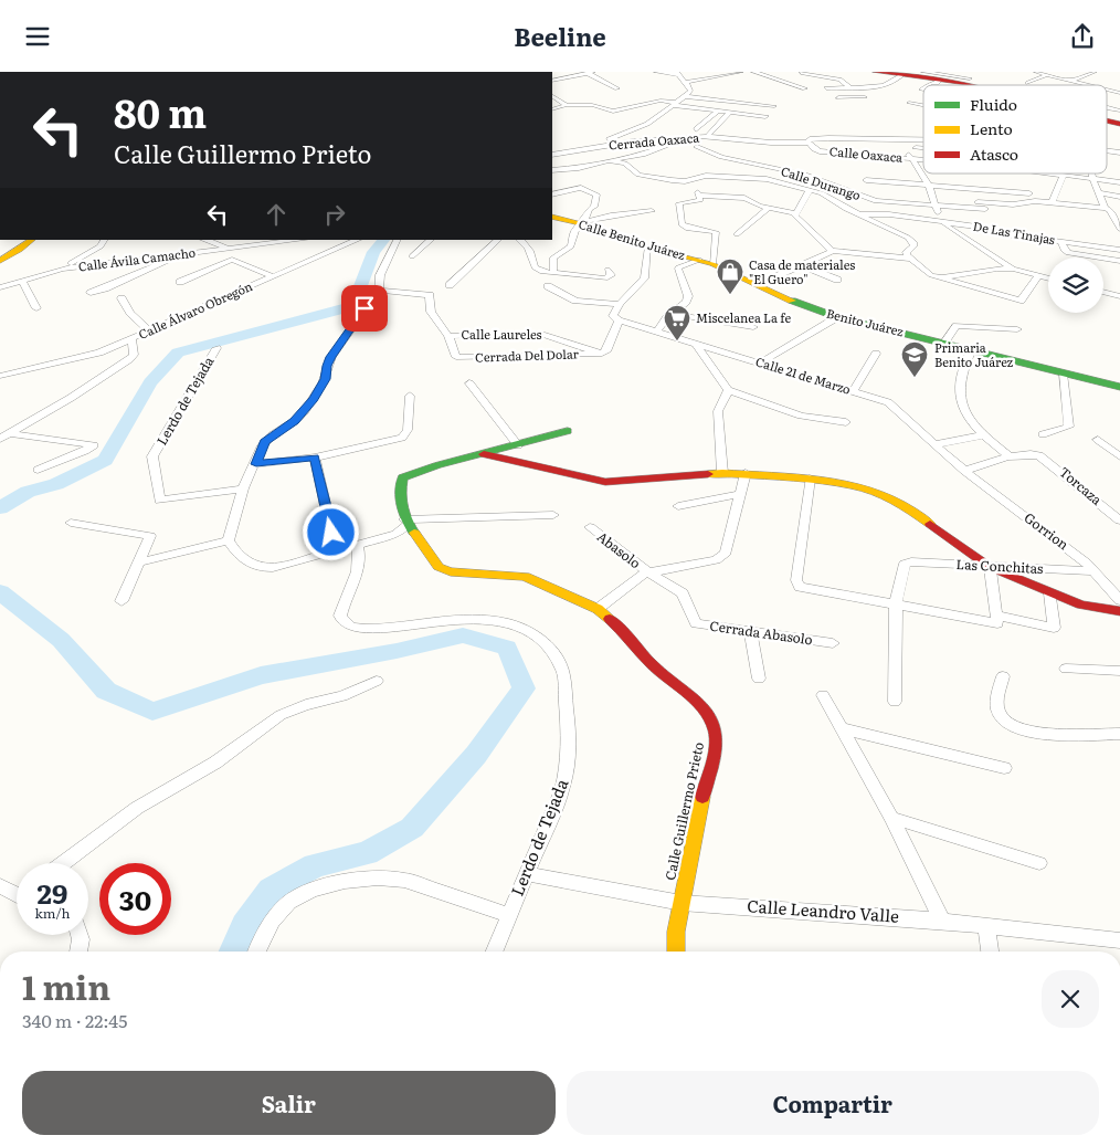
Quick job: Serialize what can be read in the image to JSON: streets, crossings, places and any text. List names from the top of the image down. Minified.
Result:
{"streets":{"street":["Cerrada Oaxaca","Calle Oaxaca","Calle Durango","De Las Tinajas","Calle Benito Juárez","Calle Ávila Camacho","Calle Álvaro Obregón","Benito Juárez","Calle Laureles","Cerrada Del Dolar","Calle 21 de Marzo","Lerdo de Tejada","Torcaza","Gorrion","Abasolo","Las Conchitas","Cerrada Abasolo","Calle Guillermo Prieto","Calle Leandro Valle"]},"crossings":[["Cerrada Oaxaca","Calle Oaxaca"],["Cerrada Oaxaca","Calle Durango"],["Calle Benito Juárez","Benito Juárez"],["Calle Laureles","Cerrada Del Dolar"],["Calle 21 de Marzo","Gorrion"],["Lerdo de Tejada","Calle Leandro Valle"],["Gorrion","Las Conchitas"],["Abasolo","Cerrada Abasolo"],["Calle Guillermo Prieto","Calle Leandro Valle"]],"places":{"shop":["Casa de materiales \"El Guero\""],"supermarket":["Miscelanea La fe"],"school or university":["Primaria Benito Juárez"]},"legend":["Fluido","Lento","Atasco"],"page":{"header":"Beeline","turn":["80 m","Calle Guillermo Prieto"],"speed":"29 km/h","limit":"30","heading":["1 min","340 m · 22:45"],"buttons":["Salir","Compartir"]}}
